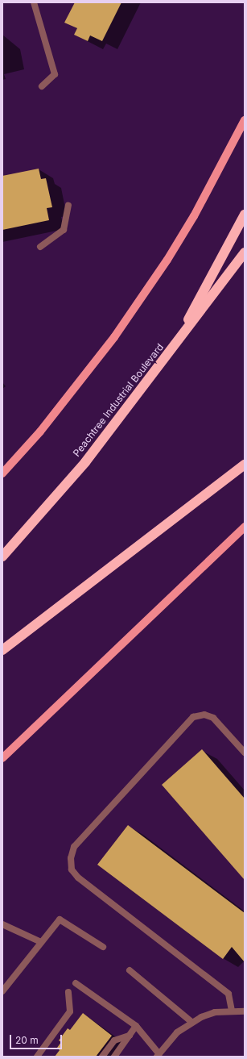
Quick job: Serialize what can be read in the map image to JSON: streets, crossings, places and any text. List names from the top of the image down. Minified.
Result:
{"streets":{"highway":["Peachtree Industrial Boulevard"]},"scale_bar":"20 m"}
